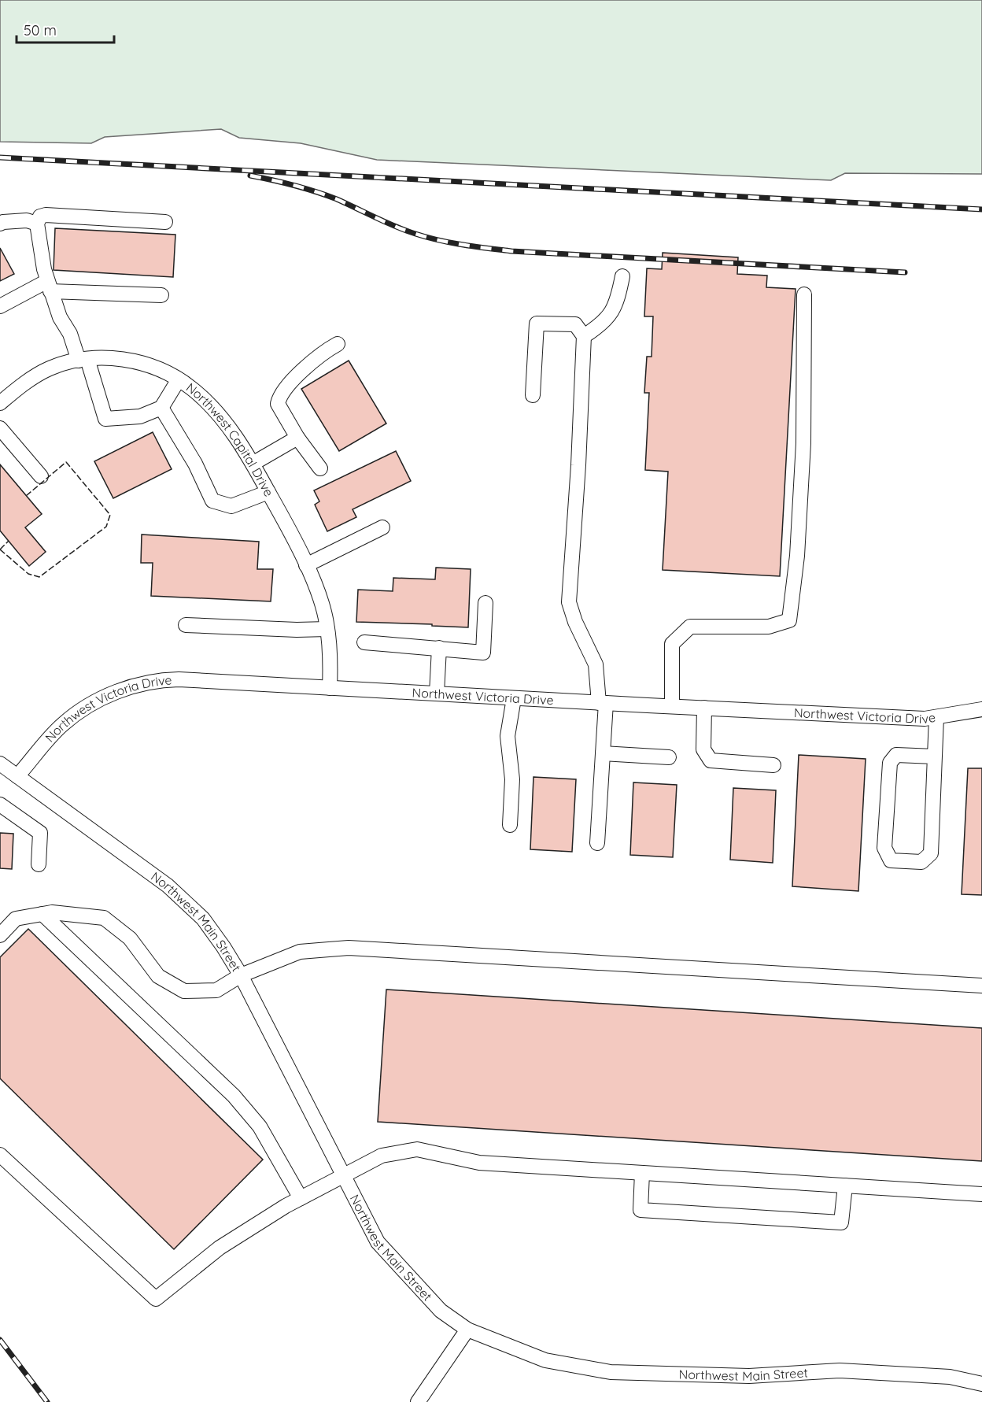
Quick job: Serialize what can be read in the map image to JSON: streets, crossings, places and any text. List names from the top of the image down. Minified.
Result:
{"streets":{"street":["Northwest Capital Drive","Northwest Victoria Drive","Northwest Main Street"]},"crossings":[["Northwest Capital Drive","Northwest Victoria Drive"],["Northwest Victoria Drive","Northwest Main Street"]],"scale_bar":"50 m"}
